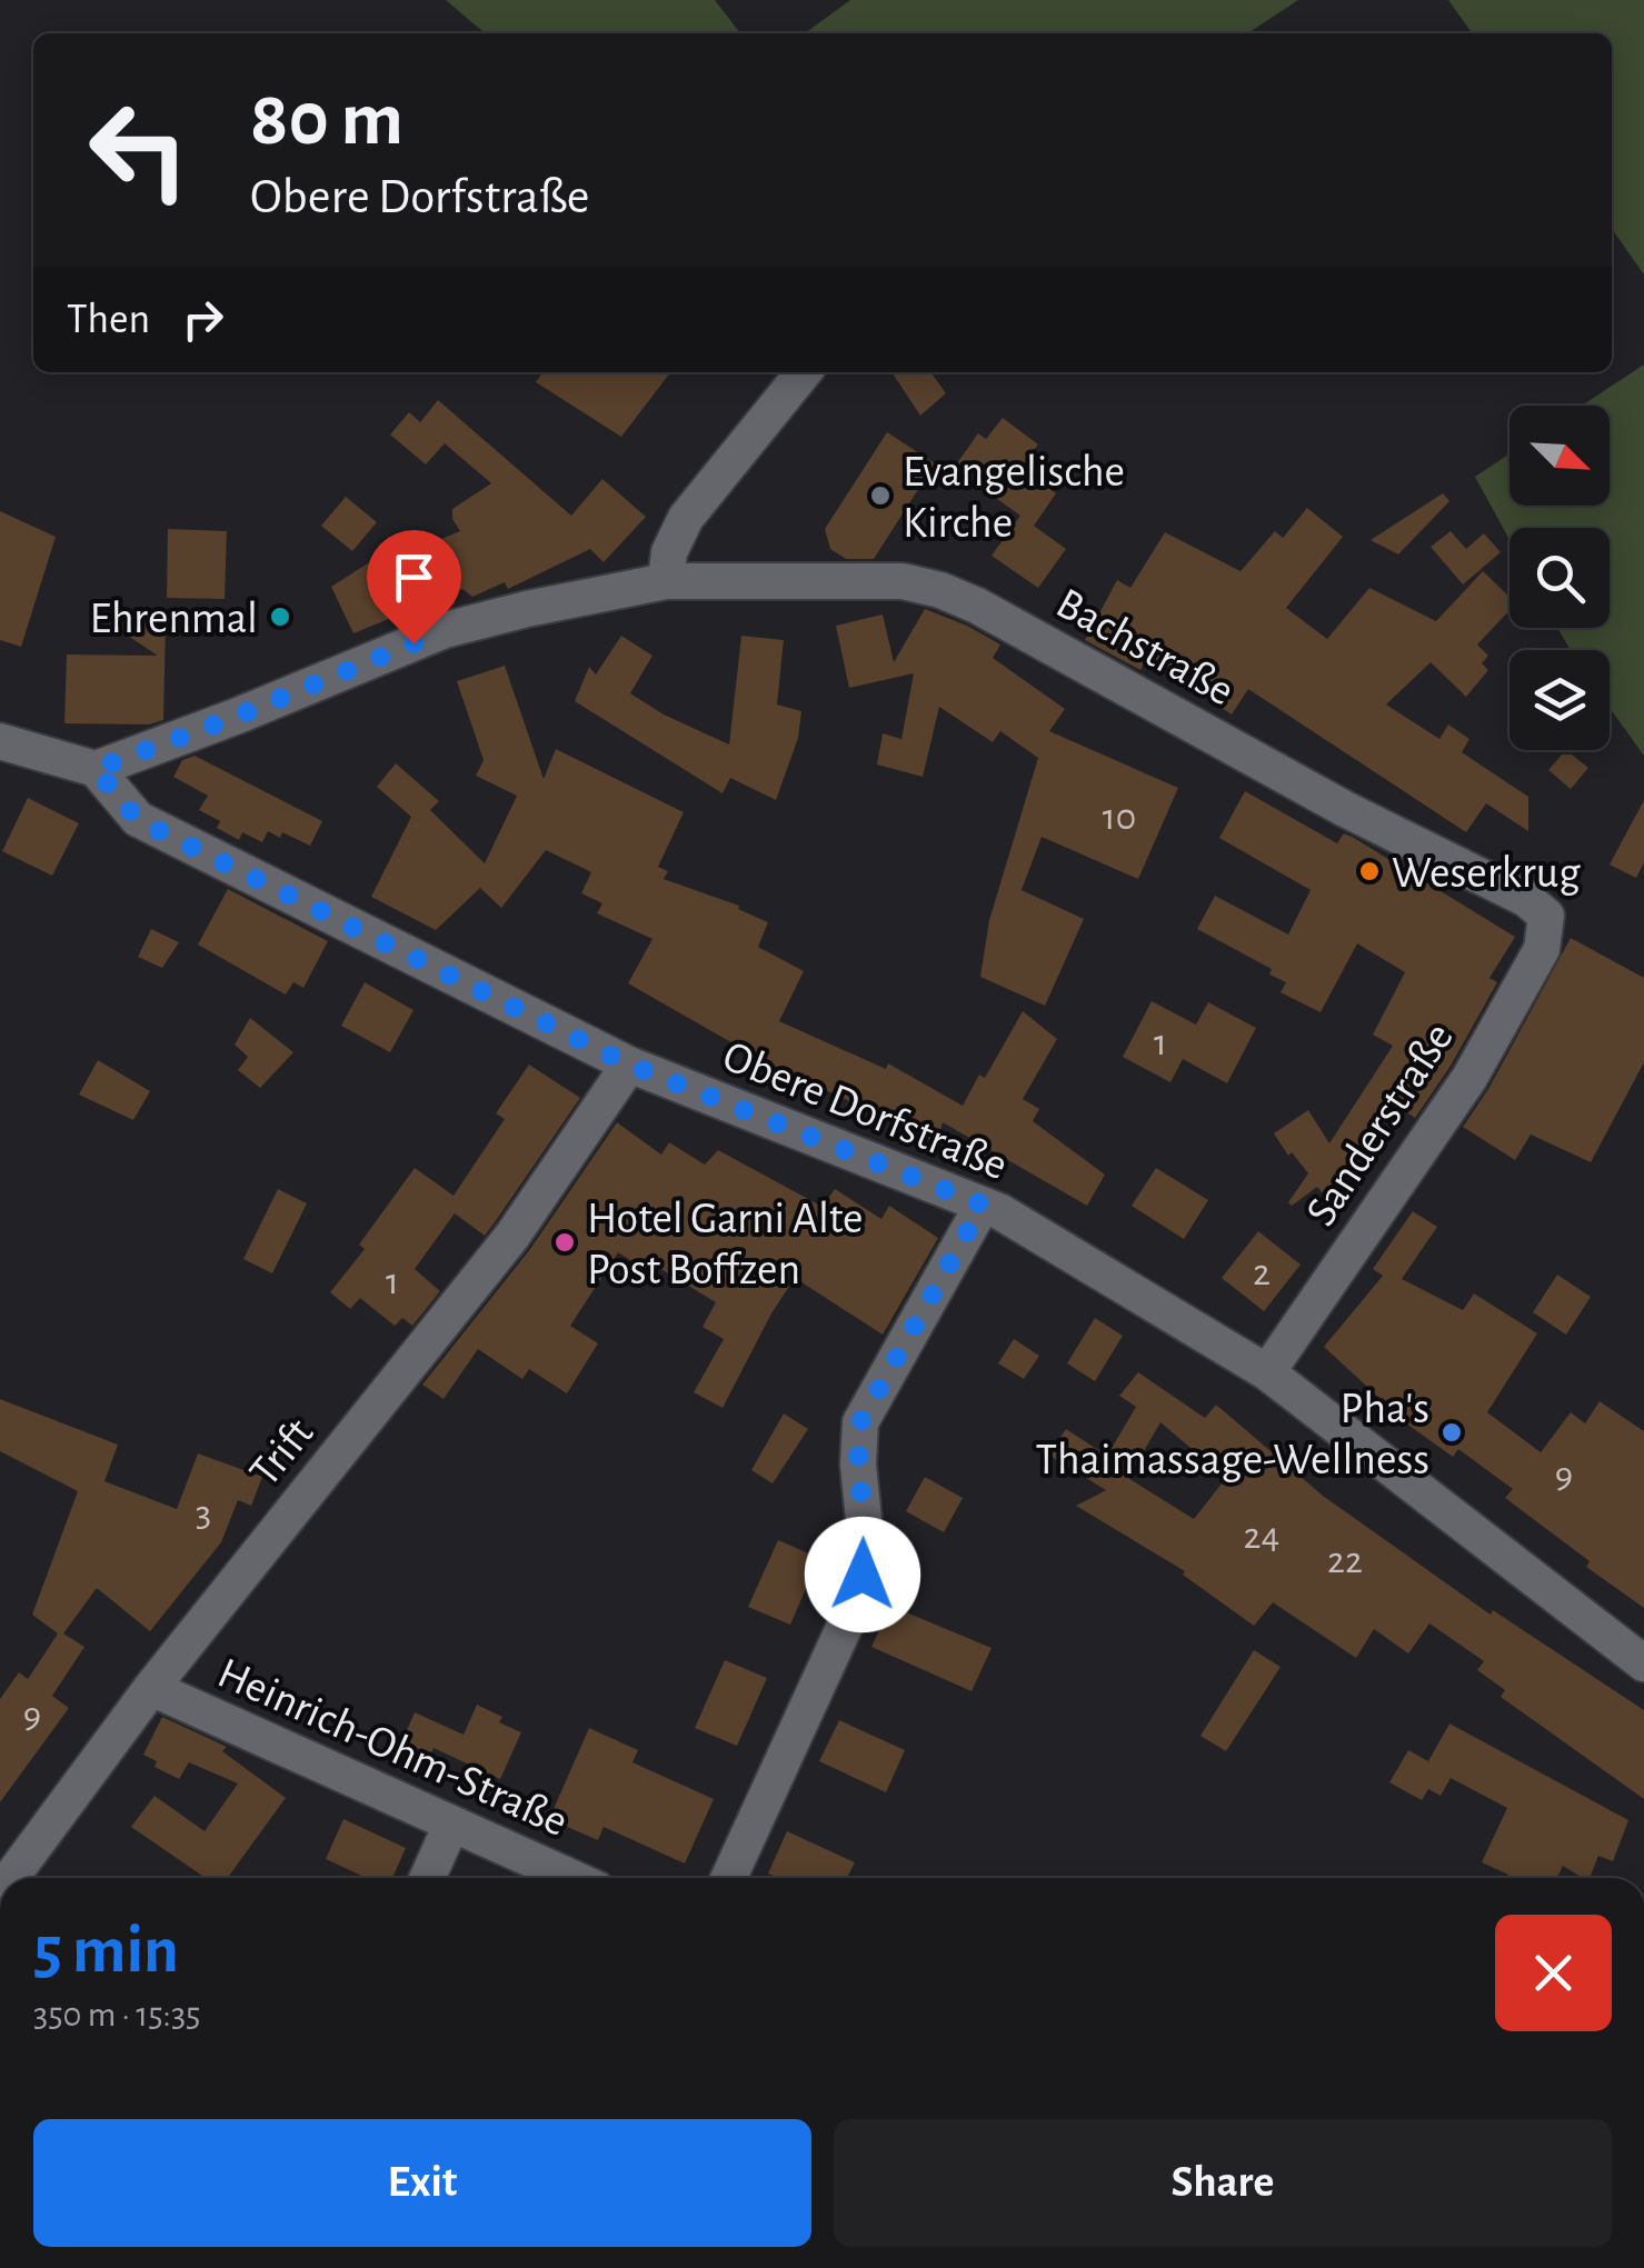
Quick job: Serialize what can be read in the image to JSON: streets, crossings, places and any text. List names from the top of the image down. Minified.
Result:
{"streets":{"street":["Bachstraße","Obere Dorfstraße","Sanderstraße","Trift","Heinrich-Ohm-Straße"]},"crossings":[["Bachstraße","Obere Dorfstraße"],["Bachstraße","Sanderstraße"],["Obere Dorfstraße","Sanderstraße"],["Obere Dorfstraße","Trift"],["Trift","Heinrich-Ohm-Straße"]],"places":["Evangelische Kirche","Ehrenmal","Weserkrug","Hotel Garni Alte Post Boffzen","Pha's Thaimassage-Wellness"],"house_numbers":["10","1","2","1","9","3","24","22","9"],"north":"bottom right","page":{"turn":["80 m","Obere Dorfstraße"],"then":"Then","heading":["5 min","350 m · 15:35"],"buttons":["Exit","Share"]}}
